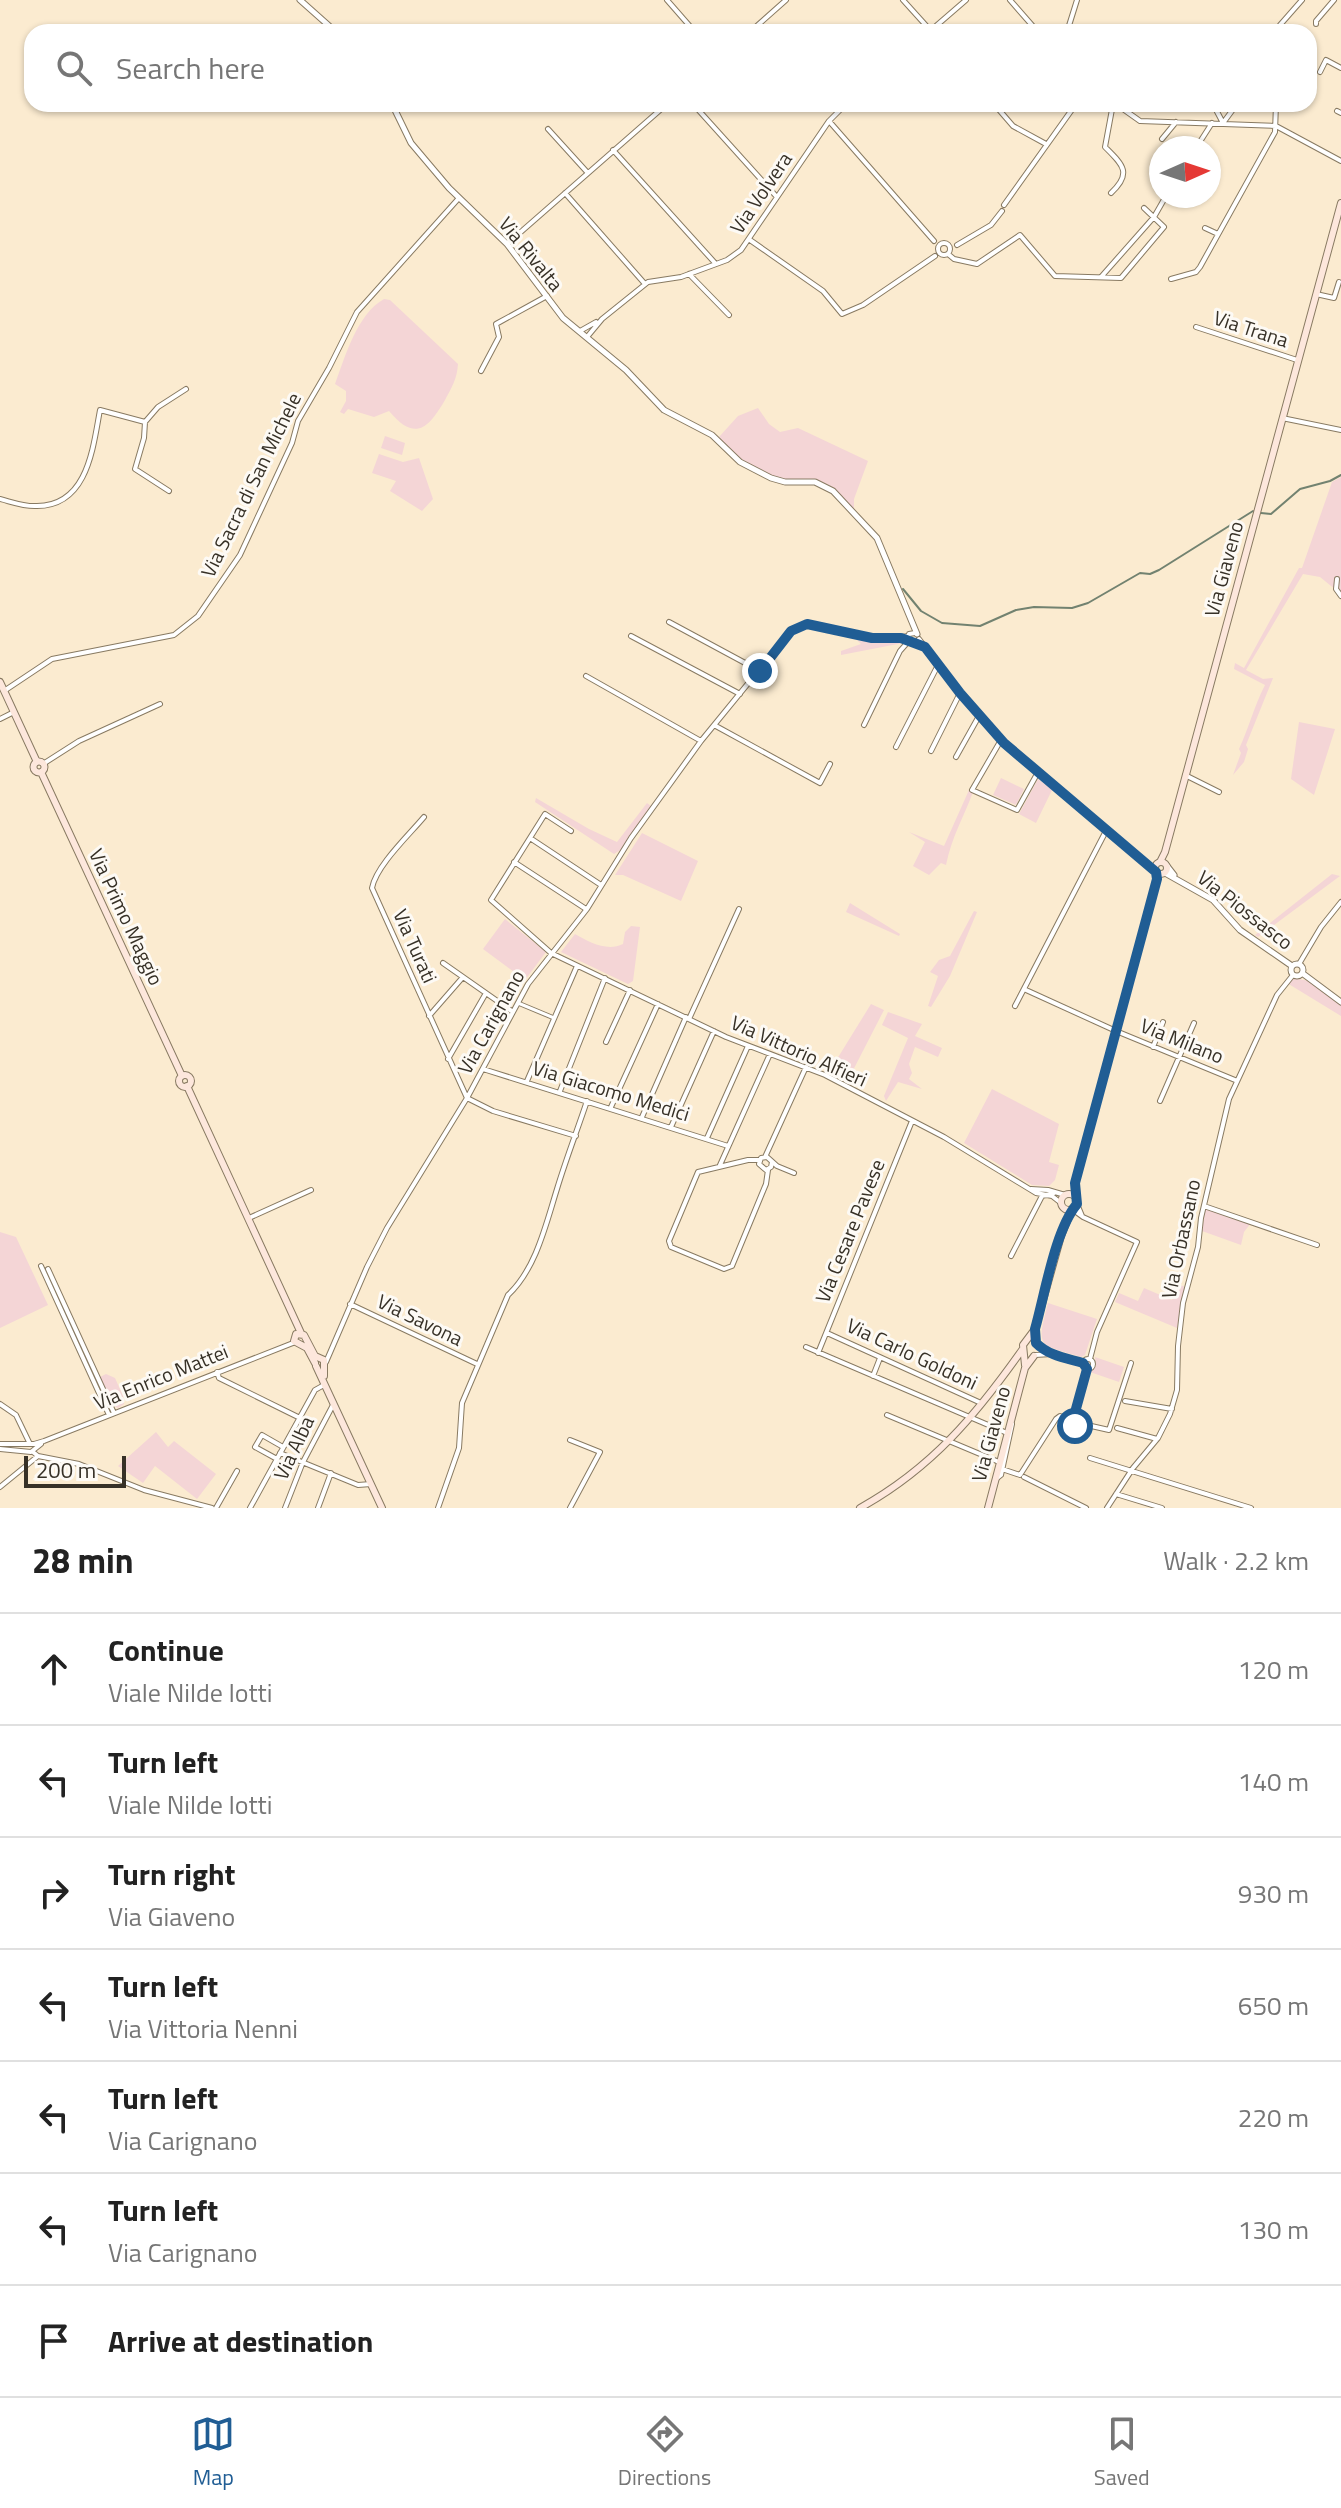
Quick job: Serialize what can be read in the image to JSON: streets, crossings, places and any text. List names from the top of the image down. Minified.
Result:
{"streets":{"main road":["Via Giaveno","Via Primo Maggio"],"street":["Via Volvera","Via Rivalta","Via Trana","Via Sacra di San Michele","Via Piossasco","Via Turati","Via Carignano","Via Milano","Via Vittorio Alfieri","Via Giacomo Medici","Via Cesare Pavese","Via Orbassano","Via Savona","Via Carlo Goldoni","Via Enrico Mattei","Via Alba"]},"crossings":[["Via Volvera","Via Rivalta"],["Via Rivalta","Via Sacra di San Michele"],["Via Rivalta","Via Carignano"],["Via Trana","Via Giaveno"],["Via Giaveno","Via Piossasco"],["Via Giaveno","Via Milano"],["Via Giaveno","Via Vittorio Alfieri"],["Via Piossasco","Via Orbassano"],["Via Turati","Via Carignano"],["Via Carignano","Via Vittorio Alfieri"],["Via Carignano","Via Giacomo Medici"],["Via Carignano","Via Savona"],["Via Milano","Via Orbassano"],["Via Vittorio Alfieri","Via Cesare Pavese"],["Via Cesare Pavese","Via Carlo Goldoni"]],"scale_bar":"200 m","north":"right","page":{"search":"Search here","scale":"200 m","heading":["28 min","Walk · 2.2 km"],"list":[["Continue","Viale Nilde Iotti","120 m"],["Turn left","Viale Nilde Iotti","140 m"],["Turn right","Via Giaveno","930 m"],["Turn left","Via Vittoria Nenni","650 m"],["Turn left","Via Carignano","220 m"],["Turn left","Via Carignano","130 m"],"Arrive at destination"],"nav":["Map","Directions","Saved"]}}
